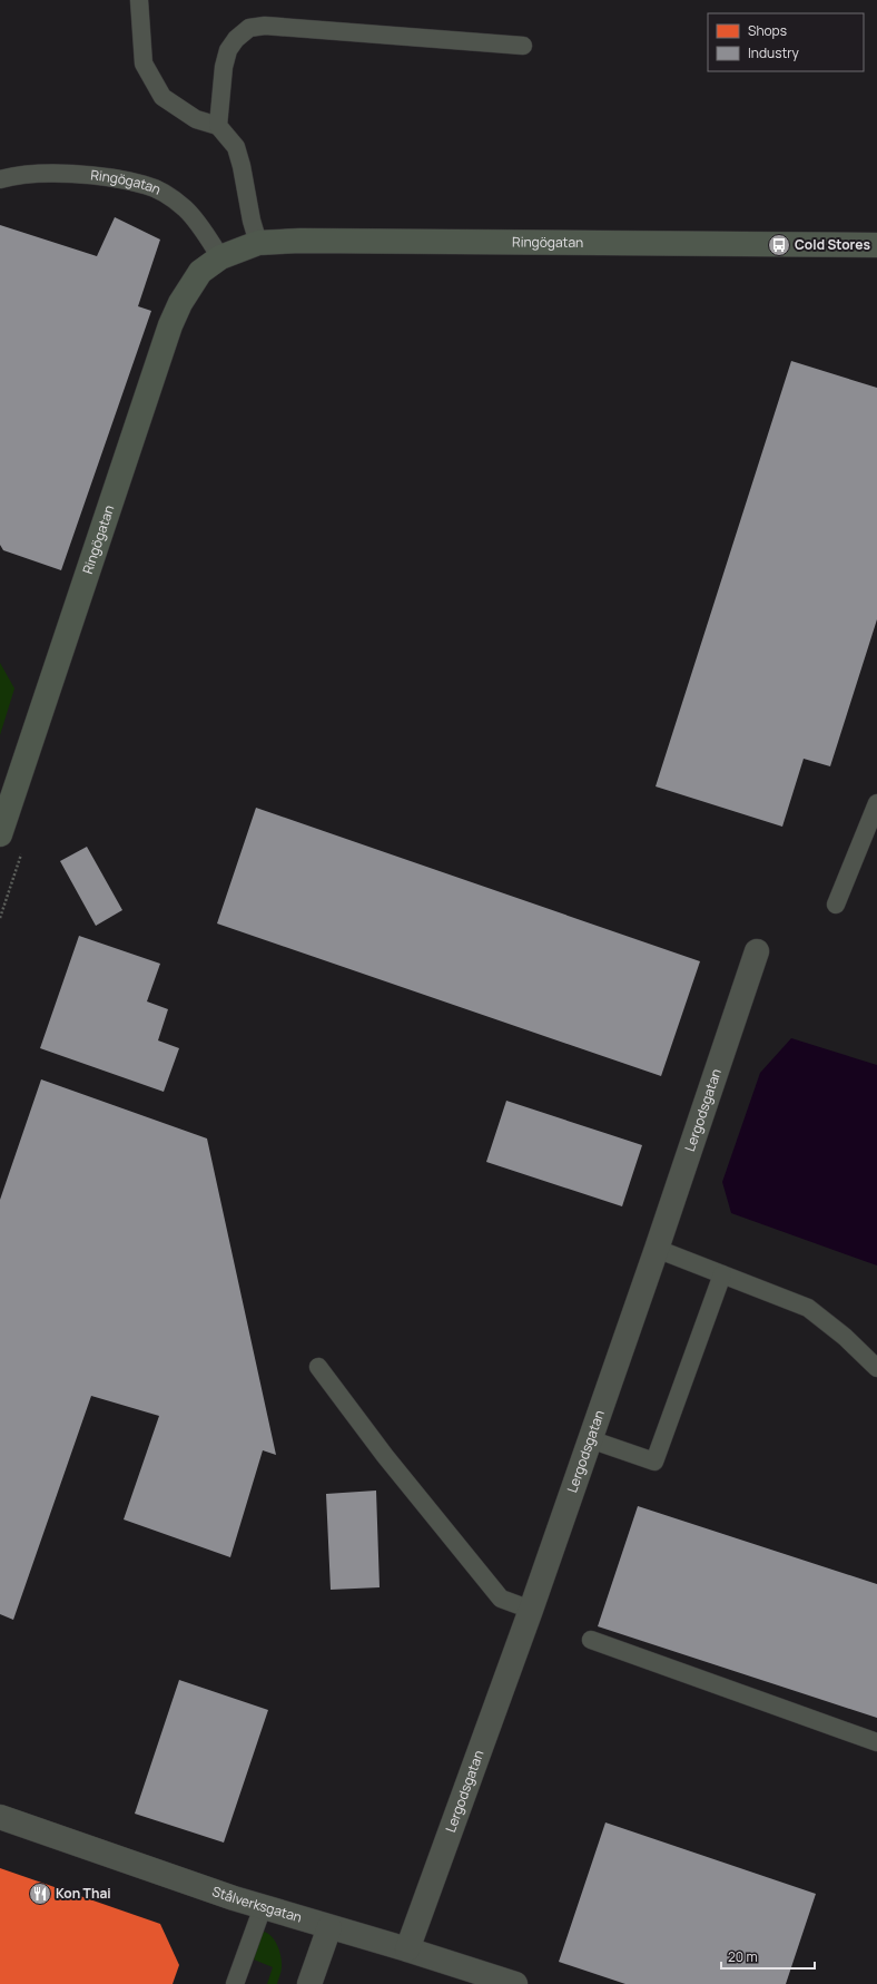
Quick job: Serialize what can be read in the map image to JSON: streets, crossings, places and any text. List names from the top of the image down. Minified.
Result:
{"streets":{"street":["Ringögatan","Lergodsgatan","Stålverksgatan"]},"crossings":[["Lergodsgatan","Stålverksgatan"]],"places":{"bus stop":["Cold Stores"],"restaurant":["Kon Thai"]},"legend":["Shops","Industry"],"scale_bar":"20 m"}
